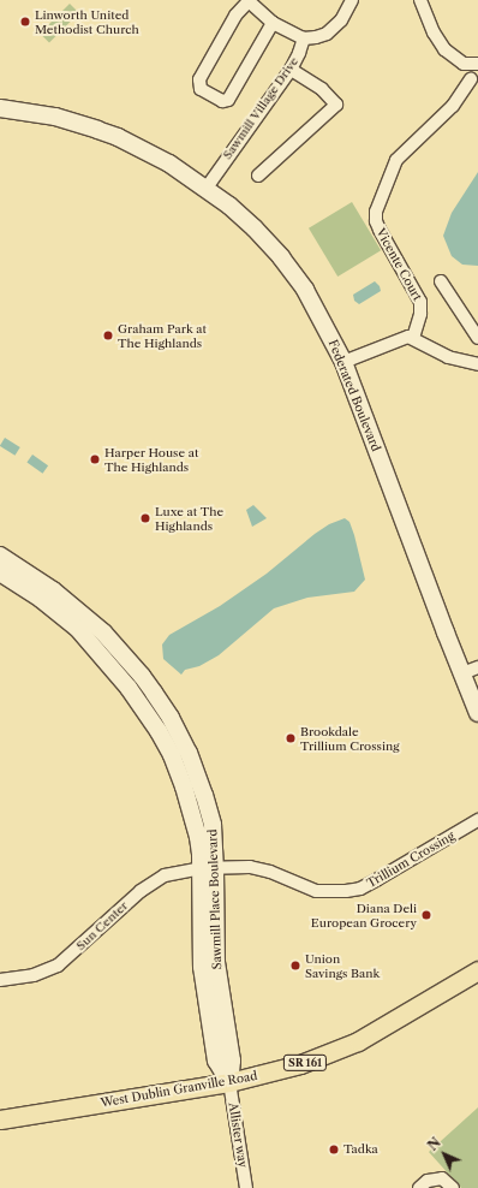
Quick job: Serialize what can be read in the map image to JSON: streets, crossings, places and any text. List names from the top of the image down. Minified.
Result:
{"streets":{"main road":["SR 161","West Dublin Granville Road"],"street":["Sawmill Village Drive","Vicente Court","Federated Boulevard","Trillium Crossing","Sawmill Place Boulevard","Sun Center","Allister way"]},"crossings":[["Sawmill Village Drive","Federated Boulevard"],["Trillium Crossing","Sawmill Place Boulevard"],["Trillium Crossing","Sun Center"],["Sawmill Place Boulevard","Sun Center"],["Sawmill Place Boulevard","West Dublin Granville Road"],["Sawmill Place Boulevard","Allister way"],["West Dublin Granville Road","Allister way"]],"places":["Linworth United Methodist Church","Graham Park at The Highlands","Harper House at The Highlands","Luxe at The Highlands","Brookdale Trillium Crossing","Diana Deli European Grocery","Union Savings Bank","Tadka"],"north":"top left"}
